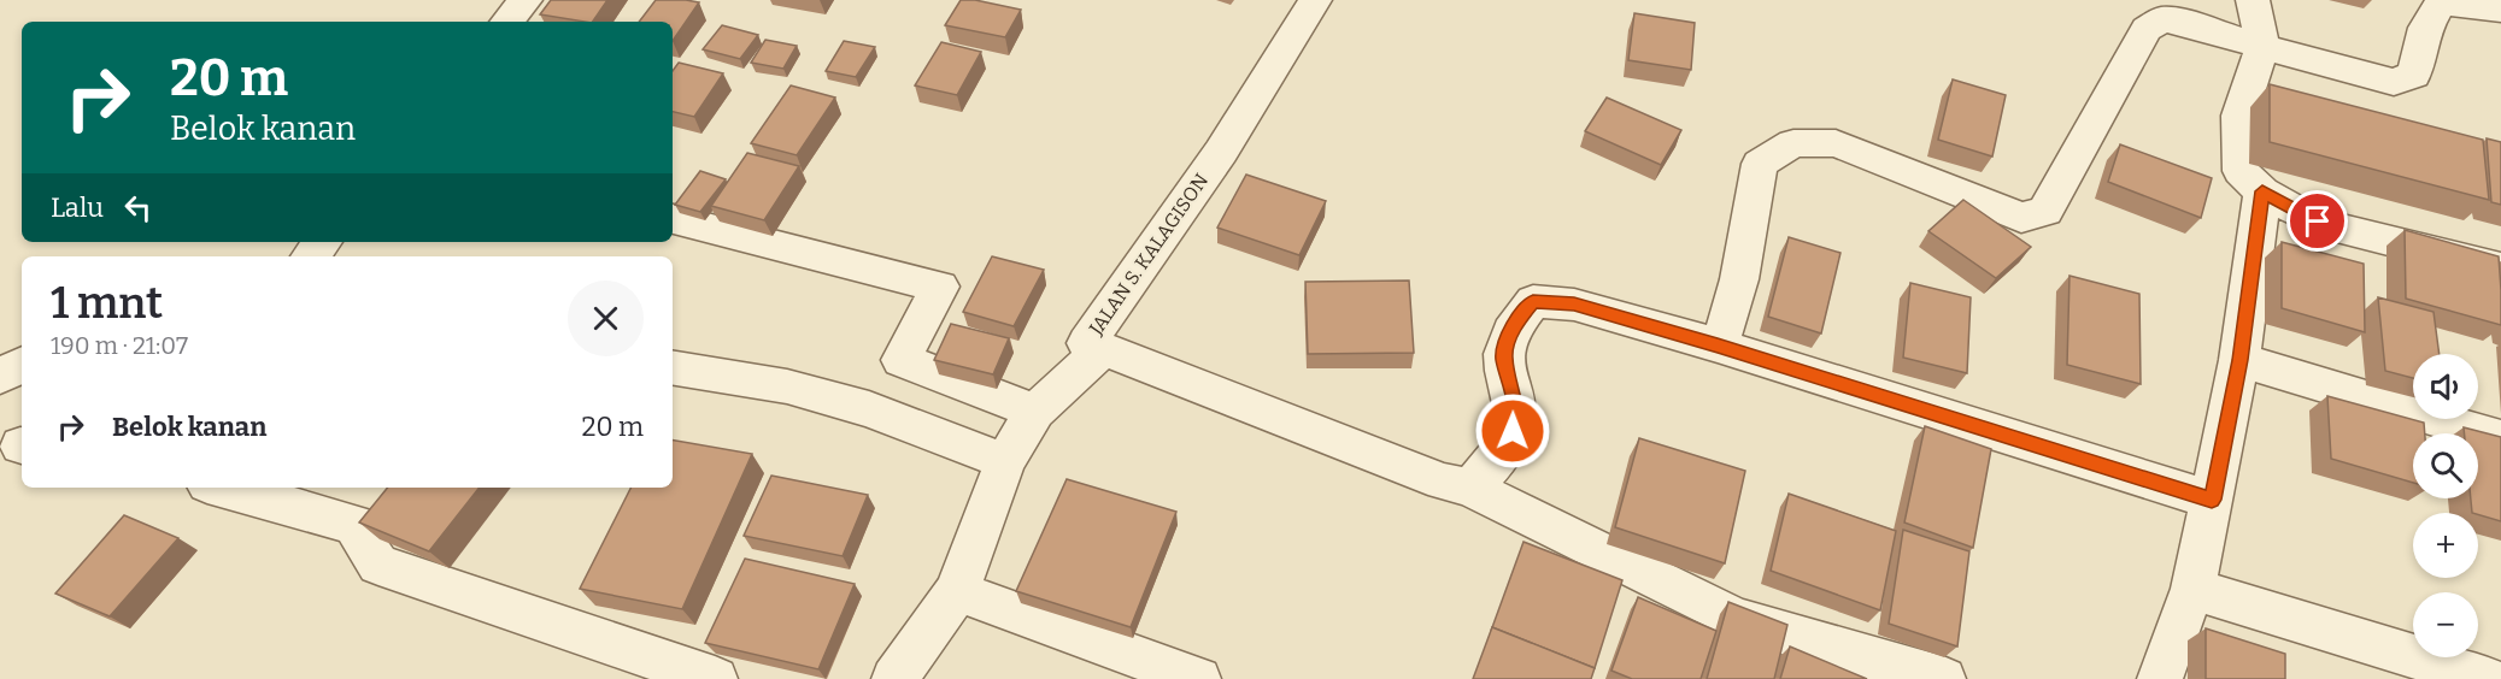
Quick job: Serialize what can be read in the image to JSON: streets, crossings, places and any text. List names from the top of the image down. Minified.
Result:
{"streets":{"street":["JALAN S. KALAGISON"]},"page":{"turn":["20 m","Belok kanan"],"then":"Lalu","heading":["1 mnt","190 m · 21:07"],"map_buttons":["+","−"],"list":[{"name":"Belok kanan","value":"20 m"}]}}
